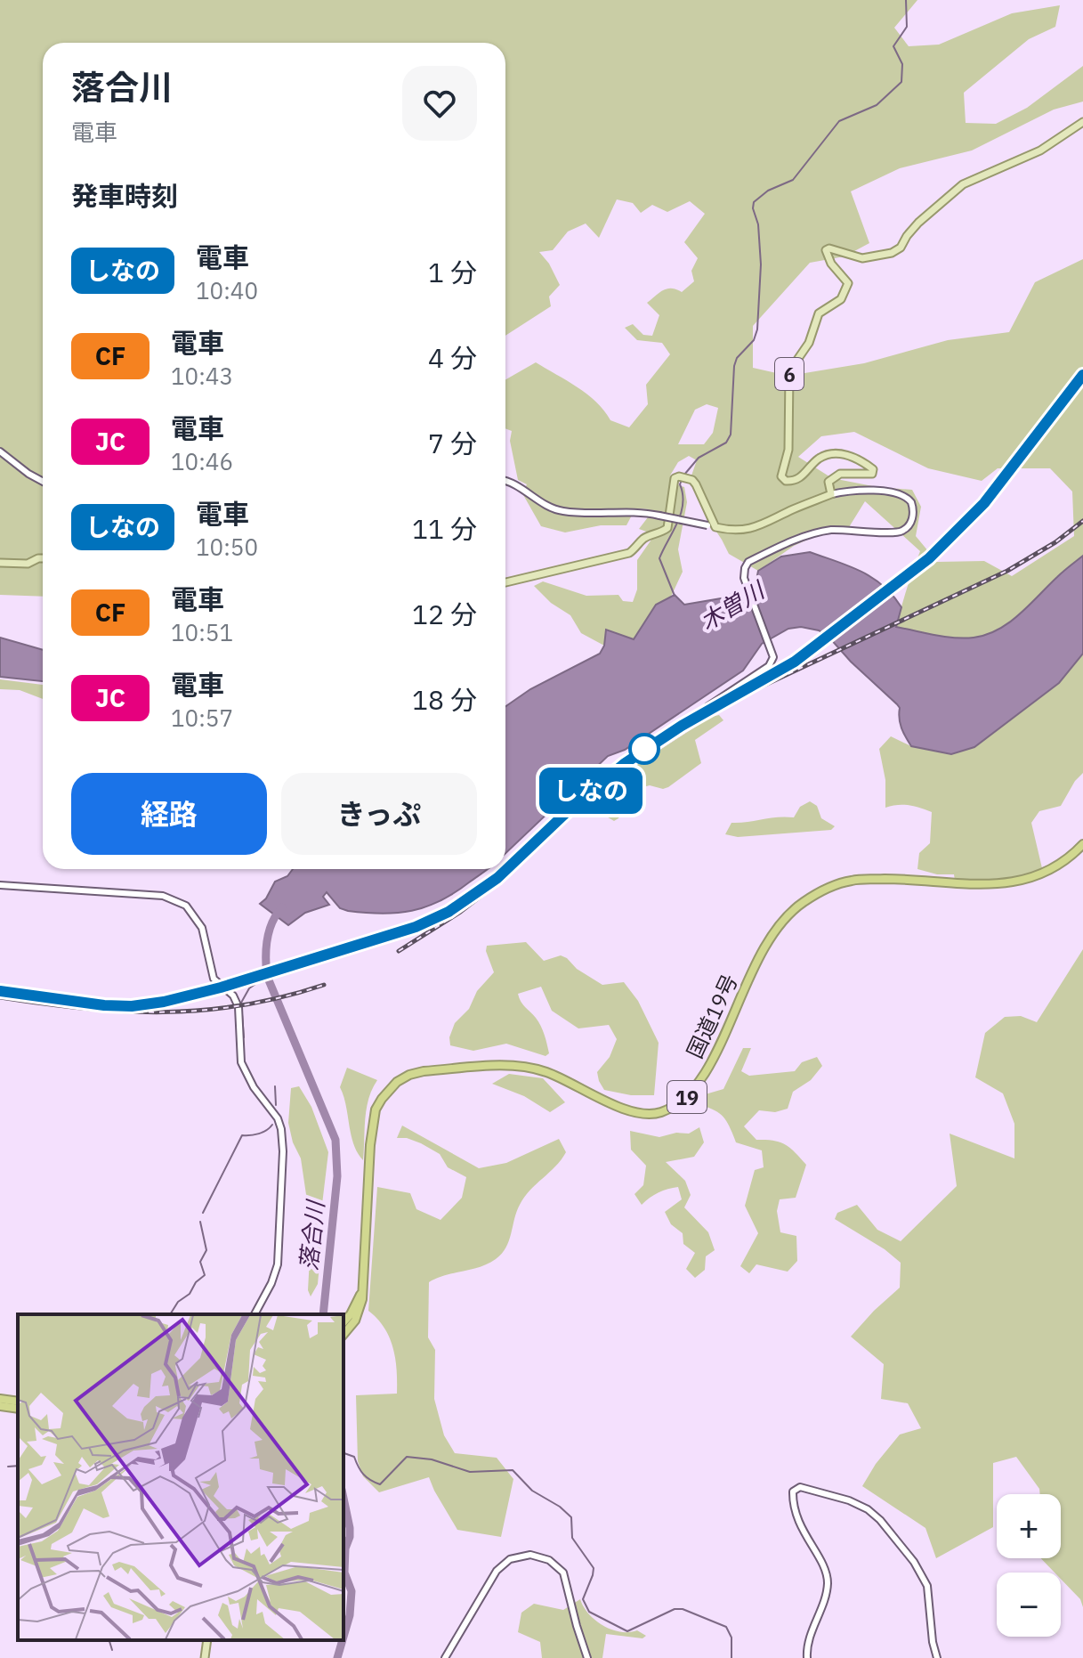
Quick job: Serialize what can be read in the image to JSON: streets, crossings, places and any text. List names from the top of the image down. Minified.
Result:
{"streets":{"highway":["国道19号","19"],"main road":["6"]},"water":["木曽川","落合川"],"page":{"on_map":"しなの","heading":[["落合川","電車"],"発車時刻"],"list":[{"mark":"しなの","name":"電車","note":"10:40","value":"1 分"},{"mark":"CF","name":"電車","note":"10:43","value":"4 分"},{"mark":"JC","name":"電車","note":"10:46","value":"7 分"},{"mark":"しなの","name":"電車","note":"10:50","value":"11 分"},{"mark":"CF","name":"電車","note":"10:51","value":"12 分"},{"mark":"JC","name":"電車","note":"10:57","value":"18 分"}],"buttons":["経路","きっぷ"],"map_buttons":["+","−"]}}
